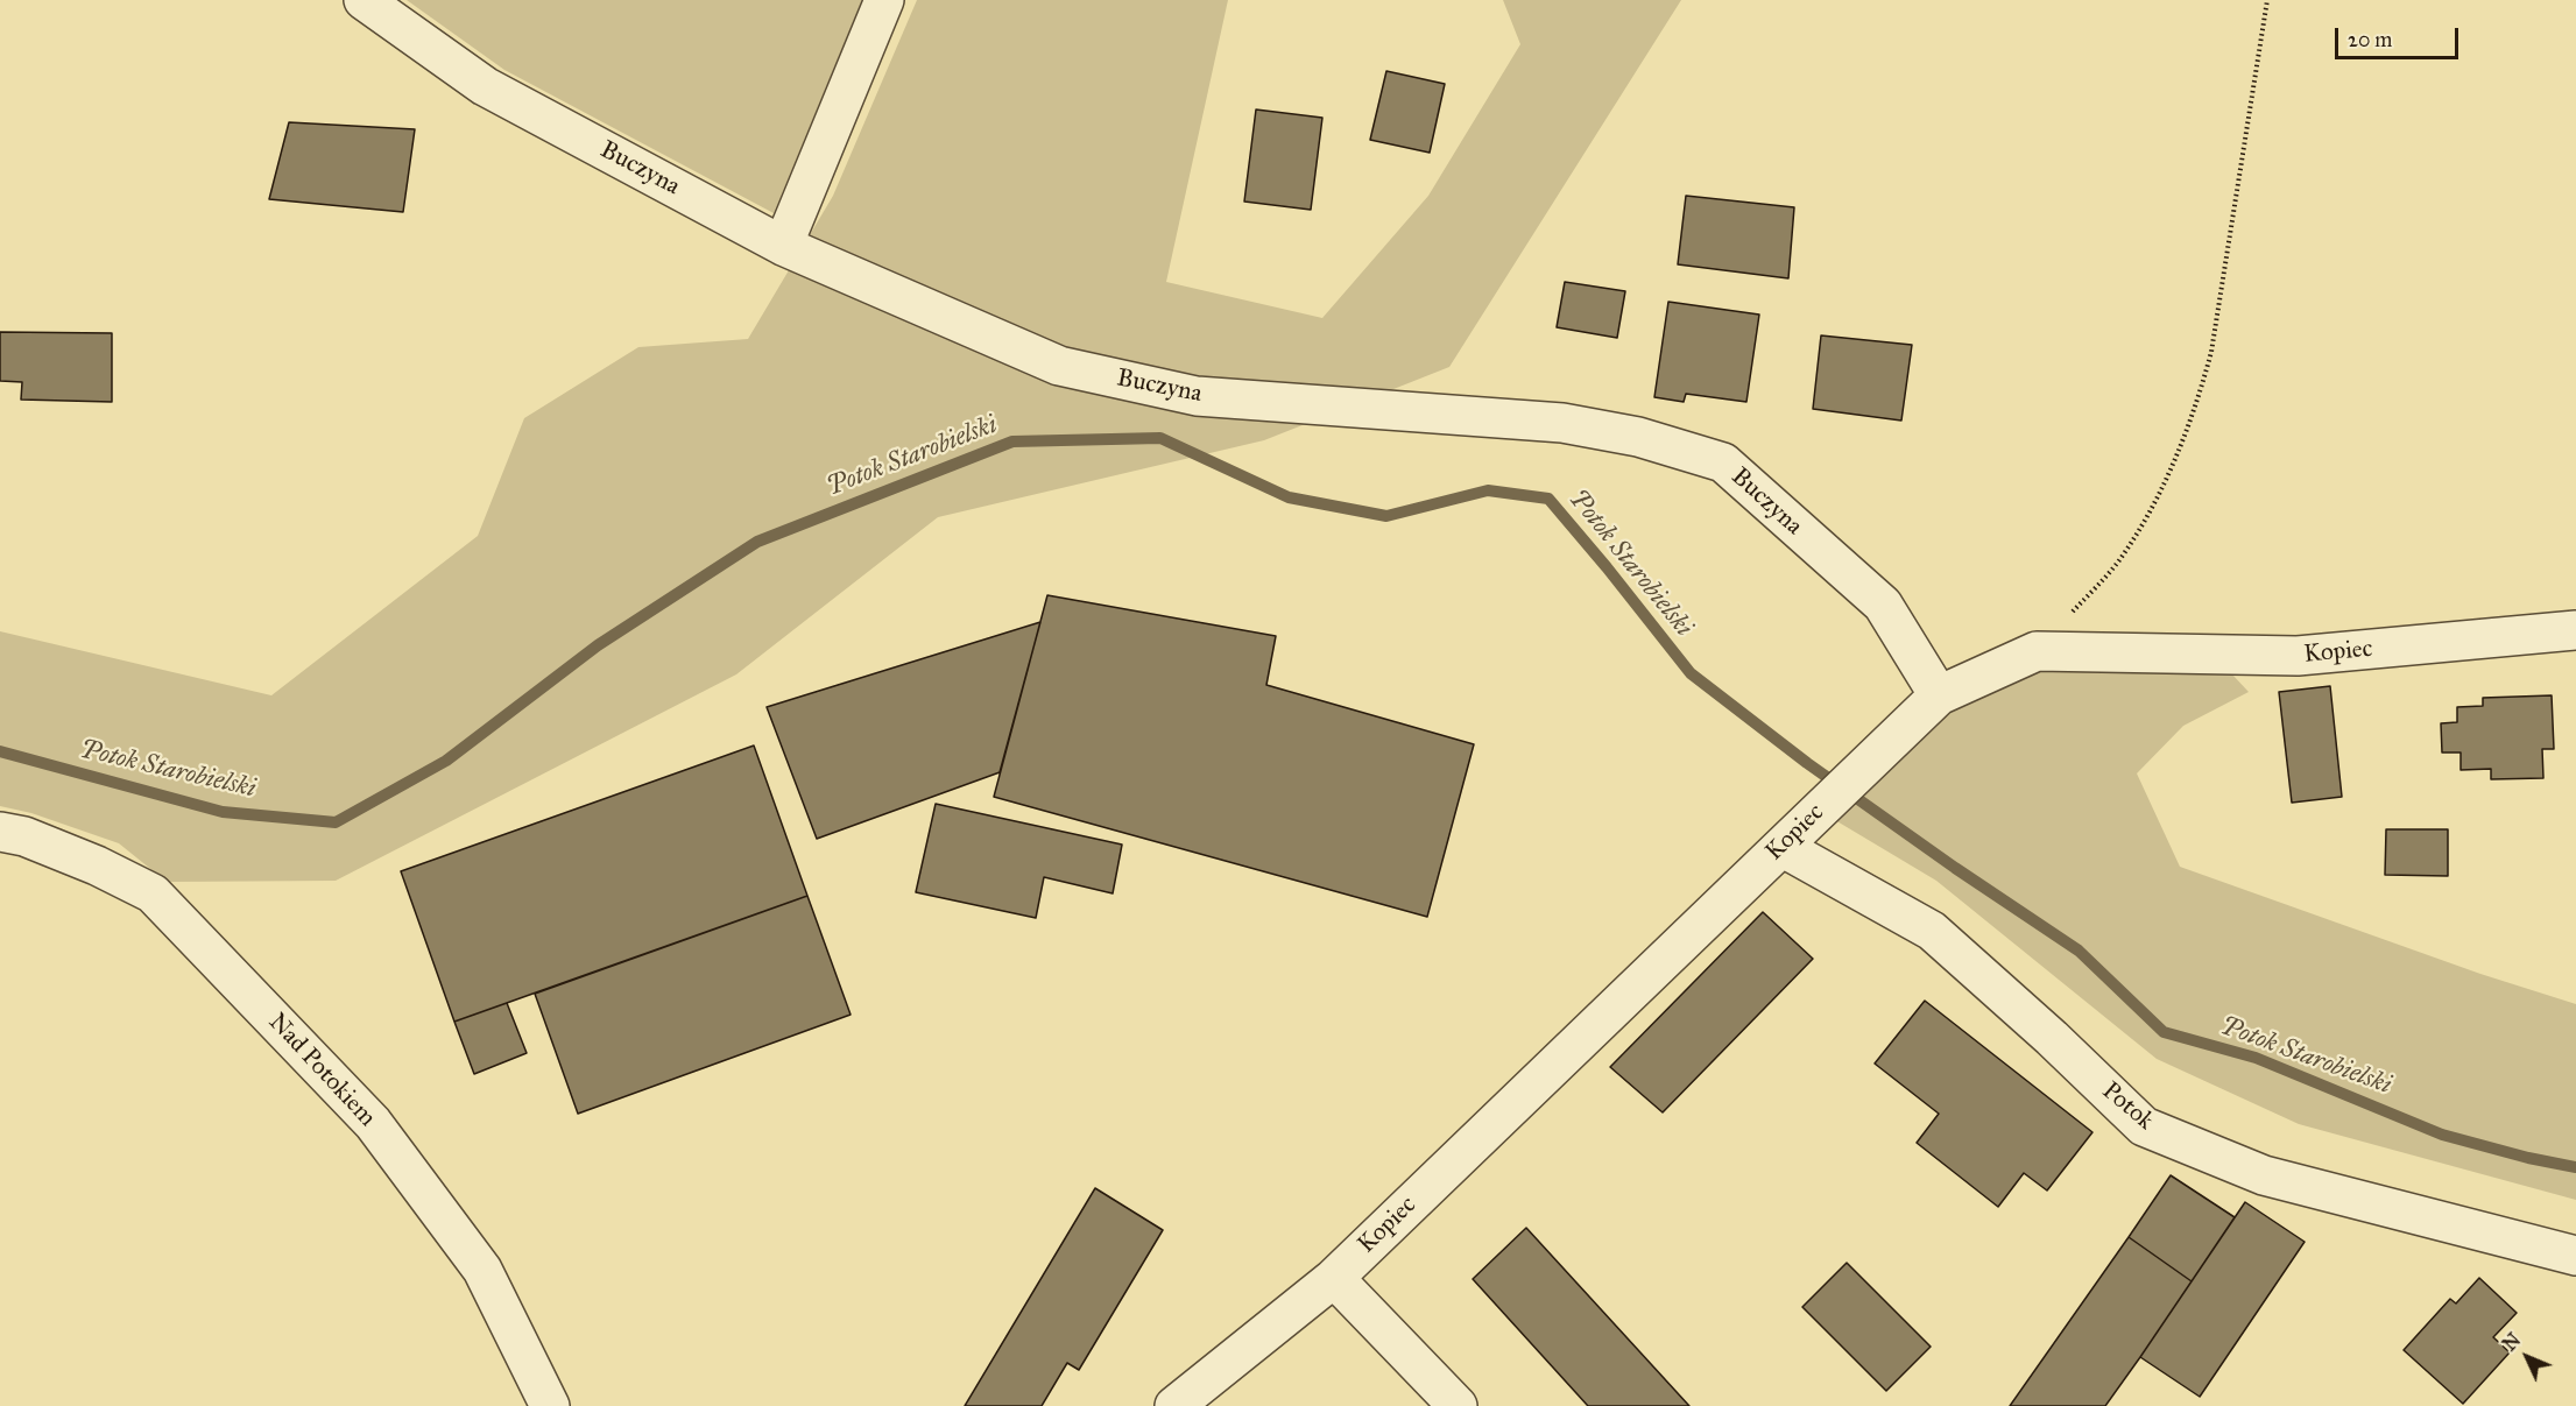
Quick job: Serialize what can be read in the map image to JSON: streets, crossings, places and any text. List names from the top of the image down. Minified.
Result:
{"streets":{"street":["Buczyna","Kopiec","Nad Potokiem","Potok"]},"crossings":[["Buczyna","Kopiec"],["Kopiec","Potok"]],"water":["Potok Starobielski"],"scale_bar":"20 m","north":"top left"}
